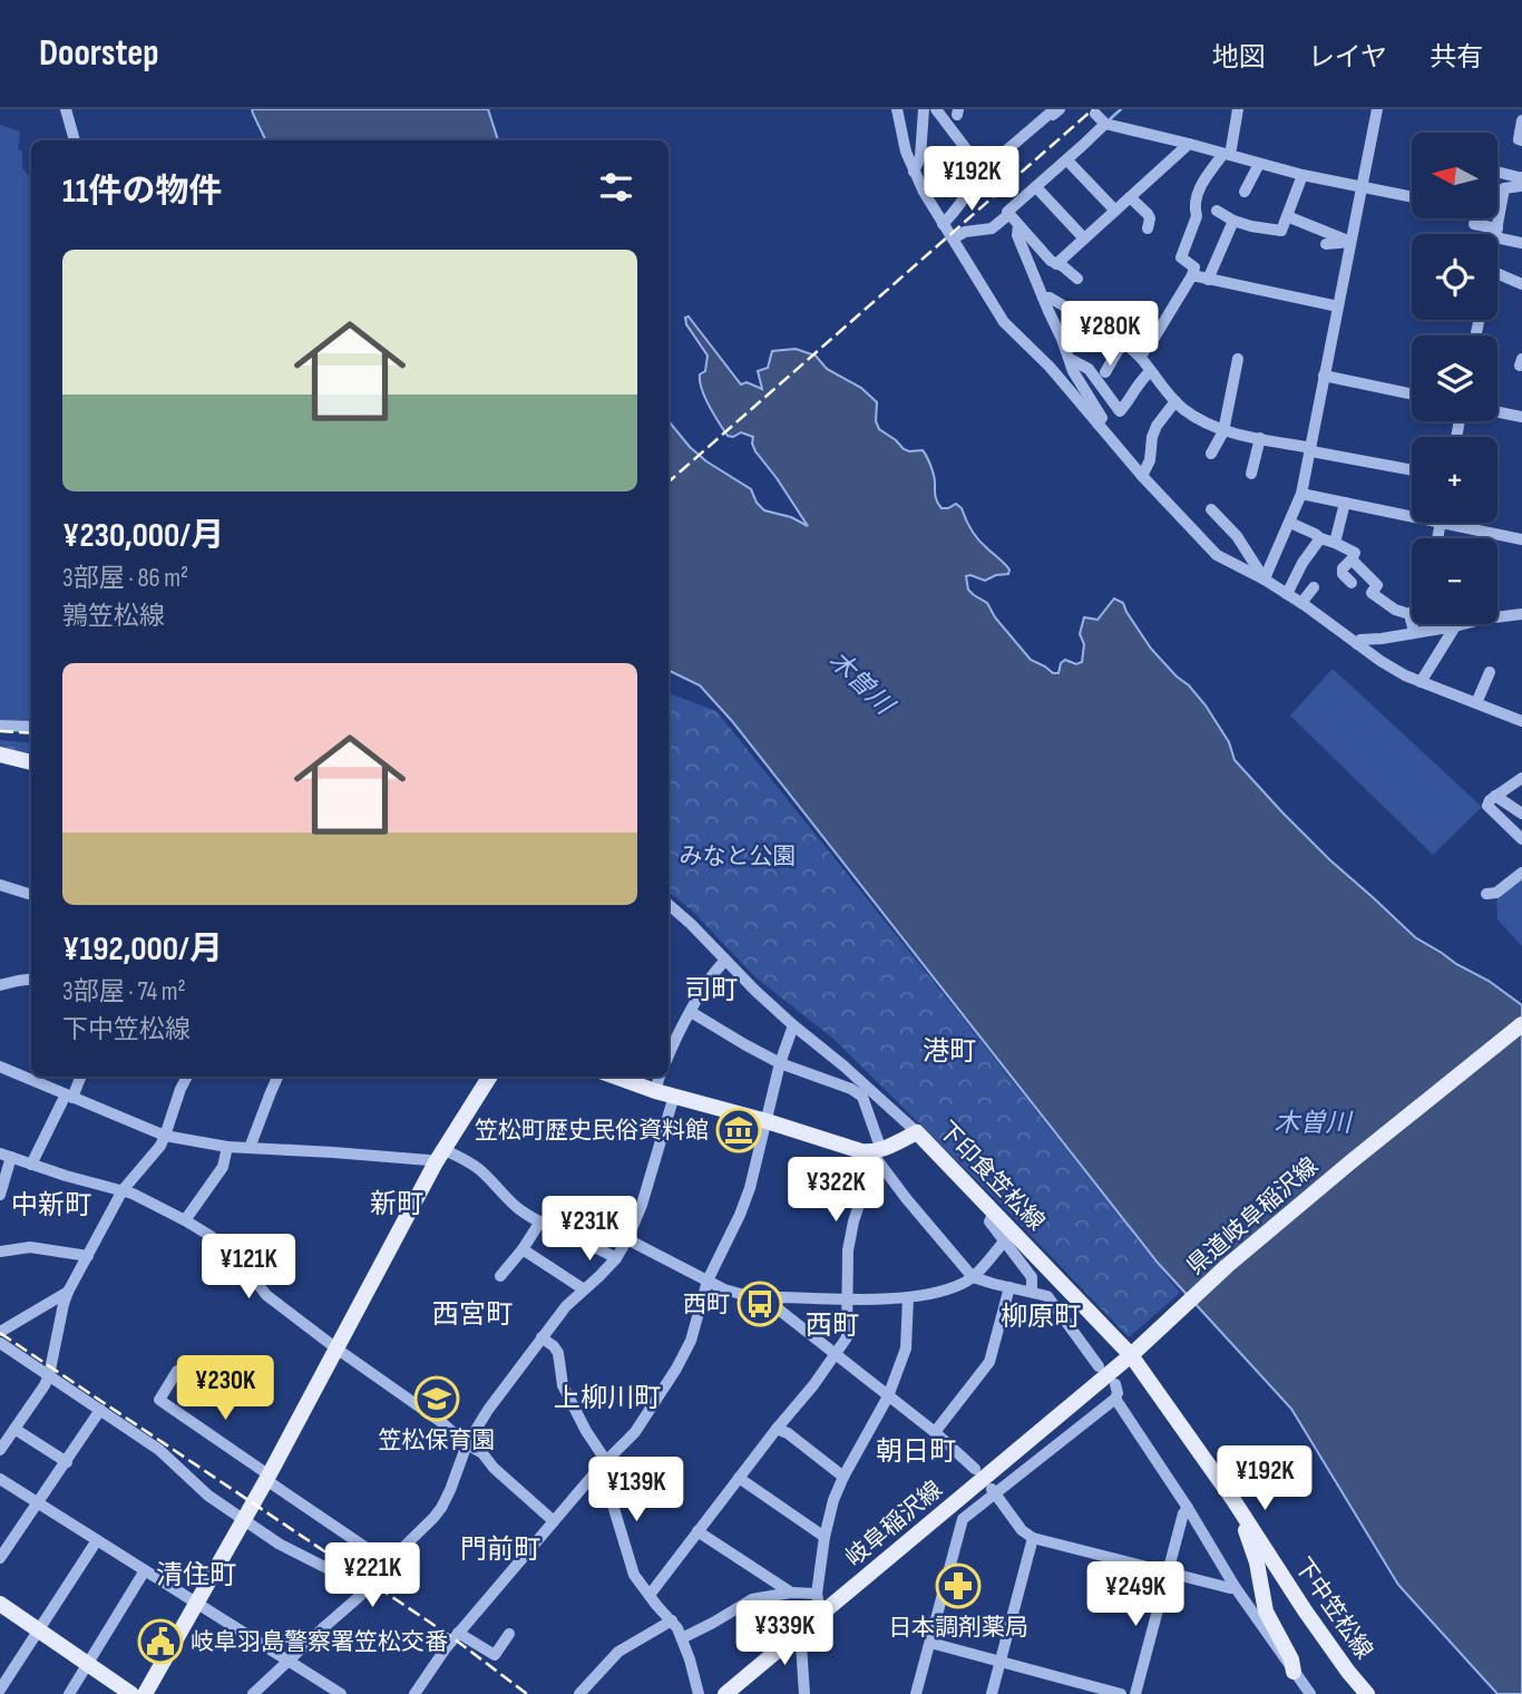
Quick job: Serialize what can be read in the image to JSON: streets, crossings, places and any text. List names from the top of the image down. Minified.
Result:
{"streets":{"main road":["下印食笠松線","県道岐阜稲沢線","岐阜稲沢線","下中笠松線"]},"crossings":[["下印食笠松線","岐阜稲沢線"],["下印食笠松線","下中笠松線"],["県道岐阜稲沢線","岐阜稲沢線"],["岐阜稲沢線","下中笠松線"]],"districts":["司町","港町","新町","中新町","西宮町","柳原町","西町","上柳川町","朝日町","門前町","清住町"],"water":["木曽川"],"parks":["みなと公園"],"places":{"museum":["笠松町歴史民俗資料館"],"bus stop":["西町"],"school or university":["笠松保育園"],"pharmacy":["日本調剤薬局"],"public building":["岐阜羽島警察署笠松交番"]},"north":"left","page":{"header":"Doorstep","nav":["地図","レイヤ","共有"],"map_buttons":["+","−"],"heading":"11件の物件","price":["¥192K","¥280K","¥322K","¥231K","¥121K","¥230K","¥192K","¥139K","¥221K","¥249K","¥339K"],"list":[{"name":"¥230,000/月","note":"3部屋 · 86 m² · 鶉笠松線"},{"name":"¥192,000/月","note":"3部屋 · 74 m² · 下中笠松線"}]}}
